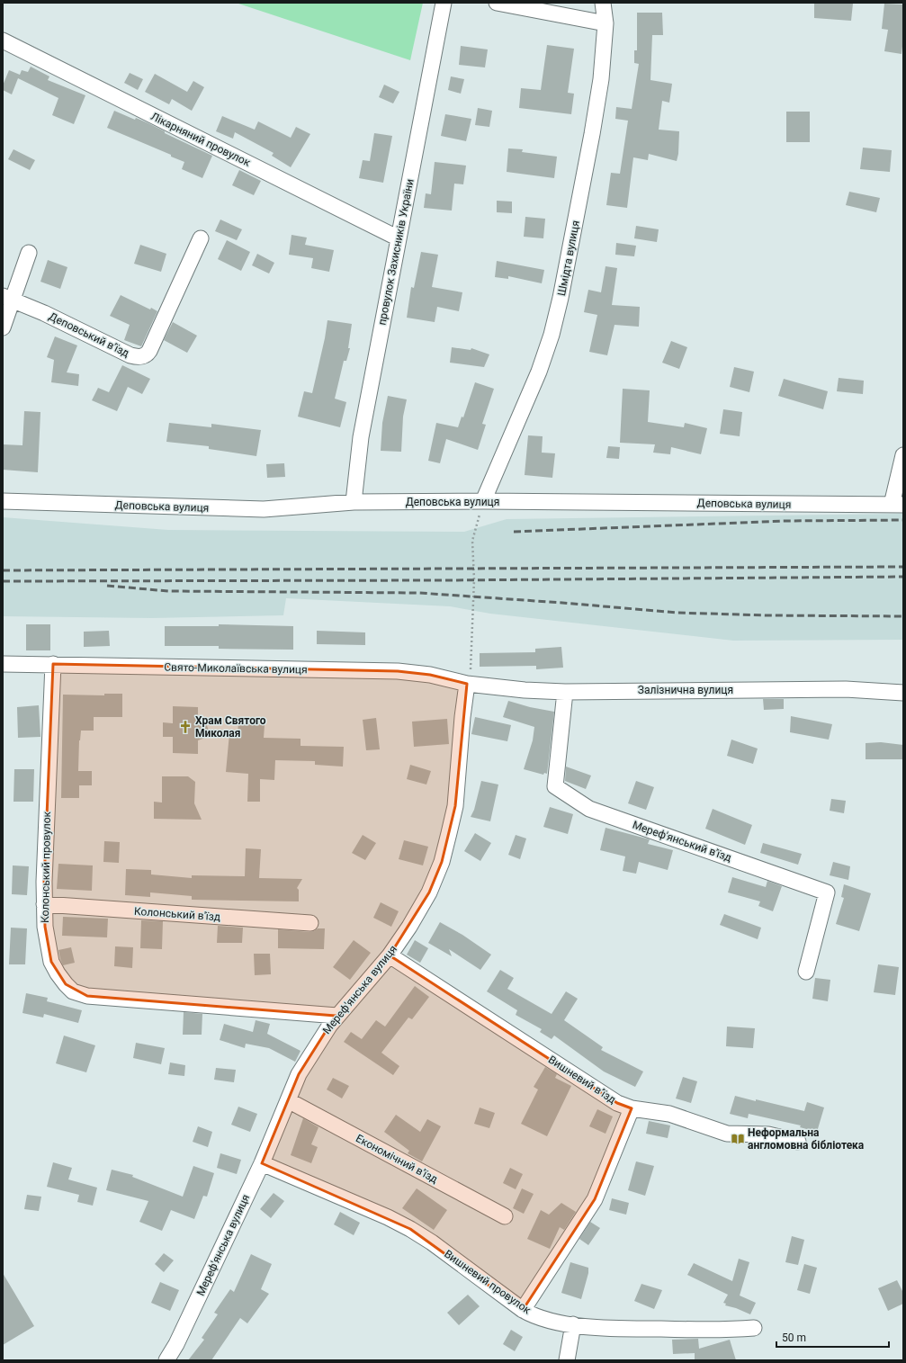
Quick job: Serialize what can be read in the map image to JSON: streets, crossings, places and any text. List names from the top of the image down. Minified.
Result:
{"streets":{"street":["Лікарняний провулок","провулок Захисників України","Шмідта вулиця","Деповський в’їзд","Деповська вулиця","Свято-Миколаївська вулиця","Залізнична вулиця","Мереф'янський в'їзд","Колонський провулок","Колонський в'їзд","Мереф'янська вулиця","Вишневий в’їзд","Економічний в'їзд","Вишневий провулок"]},"crossings":[["Лікарняний провулок","провулок Захисників України"],["провулок Захисників України","Деповська вулиця"],["Шмідта вулиця","Деповська вулиця"],["Свято-Миколаївська вулиця","Залізнична вулиця"],["Свято-Миколаївська вулиця","Колонський провулок"],["Свято-Миколаївська вулиця","Мереф'янська вулиця"],["Залізнична вулиця","Мереф'янський в'їзд"],["Залізнична вулиця","Мереф'янська вулиця"],["Колонський провулок","Колонський в'їзд"],["Колонський провулок","Мереф'янська вулиця"],["Мереф'янська вулиця","Вишневий в’їзд"],["Мереф'янська вулиця","Економічний в'їзд"],["Мереф'янська вулиця","Вишневий провулок"]],"places":{"church":["Храм Святого Миколая"],"library":["Неформальна англомовна бібліотека"]},"scale_bar":"50 m"}
